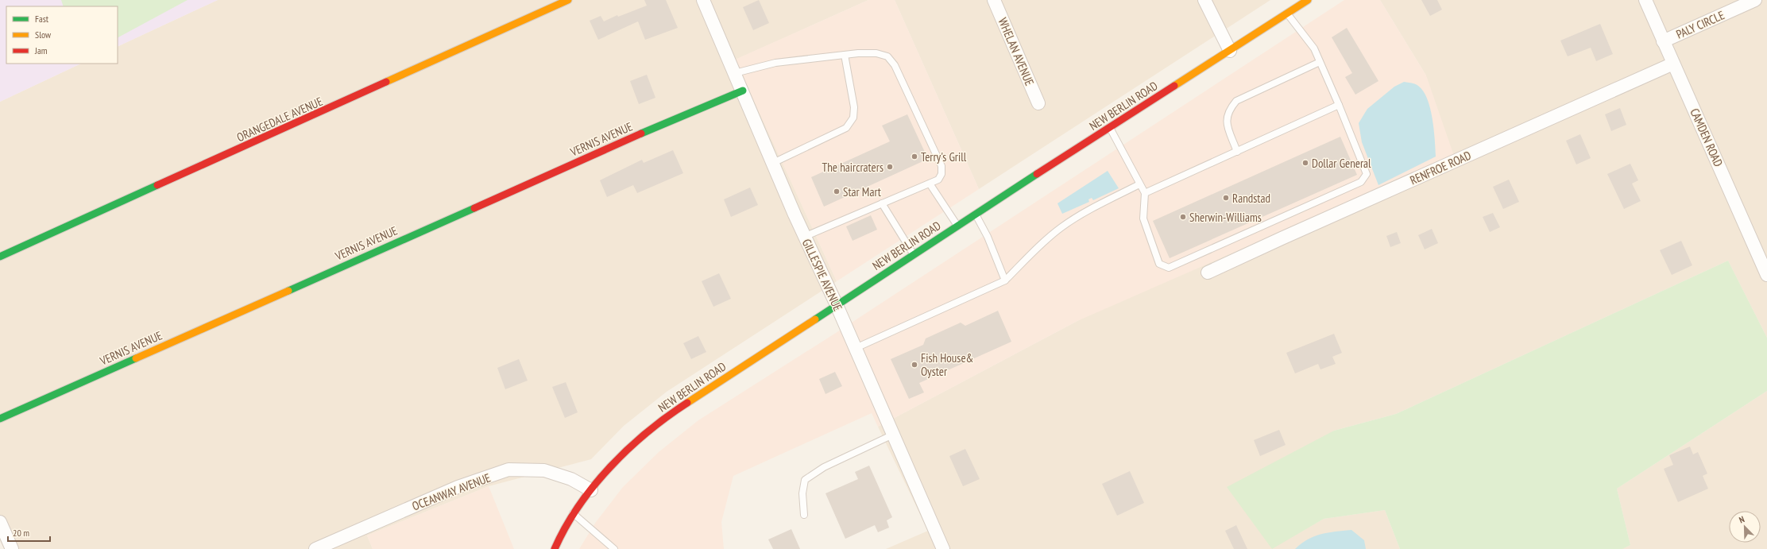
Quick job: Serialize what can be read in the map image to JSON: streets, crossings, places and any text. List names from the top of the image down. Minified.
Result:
{"streets":{"street":["PALY CIRCLE","WHELAN AVENUE","NEW BERLIN ROAD","ORANGEDALE AVENUE","CAMDEN ROAD","VERNIS AVENUE","RENFROE ROAD","GILLESPIE AVENUE","OCEANWAY AVENUE"]},"crossings":[["PALY CIRCLE","CAMDEN ROAD"],["NEW BERLIN ROAD","GILLESPIE AVENUE"],["NEW BERLIN ROAD","OCEANWAY AVENUE"],["CAMDEN ROAD","RENFROE ROAD"],["VERNIS AVENUE","GILLESPIE AVENUE"]],"places":["Terry's Grill","Dollar General","The haircraters","Star Mart","Randstad","Sherwin-Williams","Fish House& Oyster"],"legend":["Fast","Slow","Jam"],"scale_bar":"20 m","north":"top left"}
